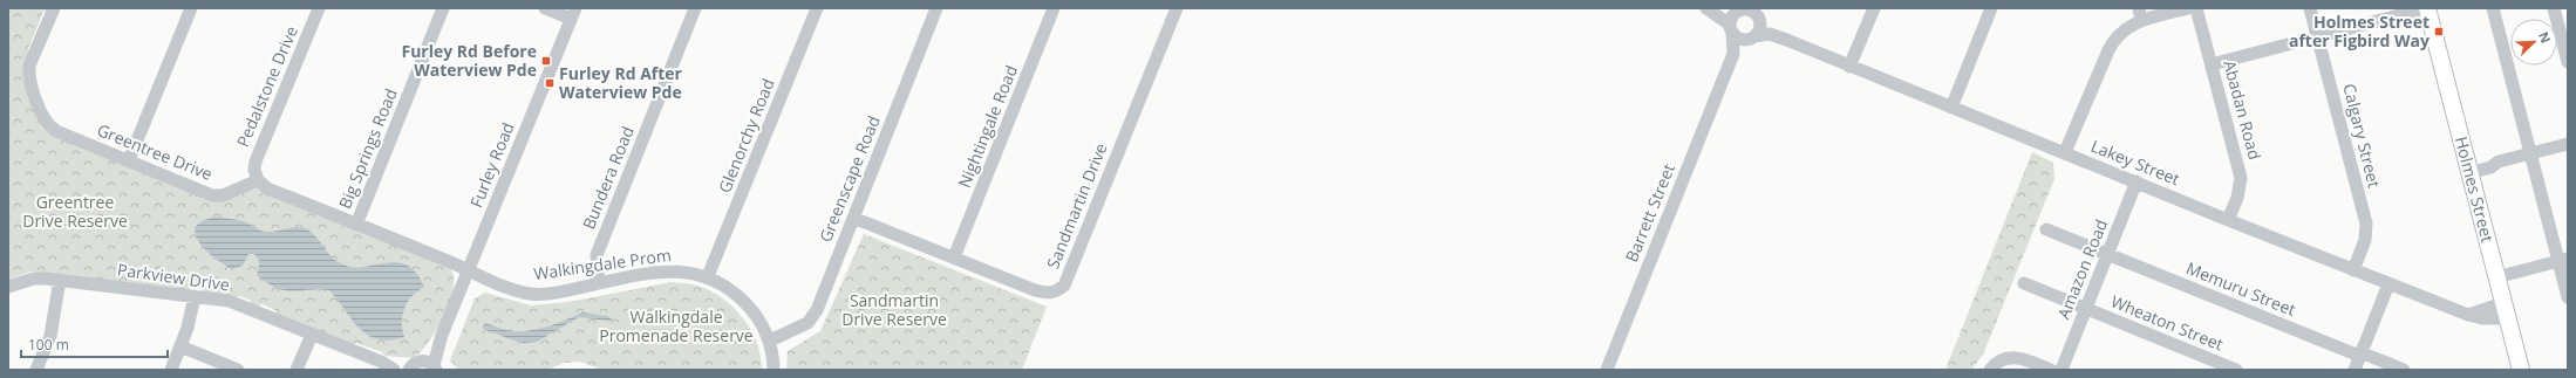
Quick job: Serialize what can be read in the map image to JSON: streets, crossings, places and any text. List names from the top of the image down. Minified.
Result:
{"streets":{"main road":["Holmes Street"],"street":["Pedalstone Drive","Abadan Road","Nightingale Road","Glenorchy Road","Calgary Street","Big Springs Road","Greentree Drive","Lakey Street","Furley Road","Bundera Road","Greenscape Road","Sandmartin Drive","Barrett Street","Walkingdale Prom","Amazon Road","Parkview Drive","Memuru Street","Wheaton Street"]},"crossings":[["Pedalstone Drive","Greentree Drive"],["Abadan Road","Lakey Street"],["Nightingale Road","Sandmartin Drive"],["Glenorchy Road","Walkingdale Prom"],["Calgary Street","Lakey Street"],["Lakey Street","Holmes Street"],["Lakey Street","Barrett Street"],["Lakey Street","Amazon Road"],["Furley Road","Walkingdale Prom"],["Furley Road","Parkview Drive"],["Bundera Road","Walkingdale Prom"],["Greenscape Road","Sandmartin Drive"],["Greenscape Road","Walkingdale Prom"],["Amazon Road","Memuru Street"],["Amazon Road","Wheaton Street"]],"parks":["Greentree Drive Reserve","Sandmartin Drive Reserve","Walkingdale Promenade Reserve"],"places":{"transit":["Holmes Street after Figbird Way","Furley Rd Before Waterview Pde","Furley Rd After Waterview Pde"]},"scale_bar":"100 m","north":"top right"}
